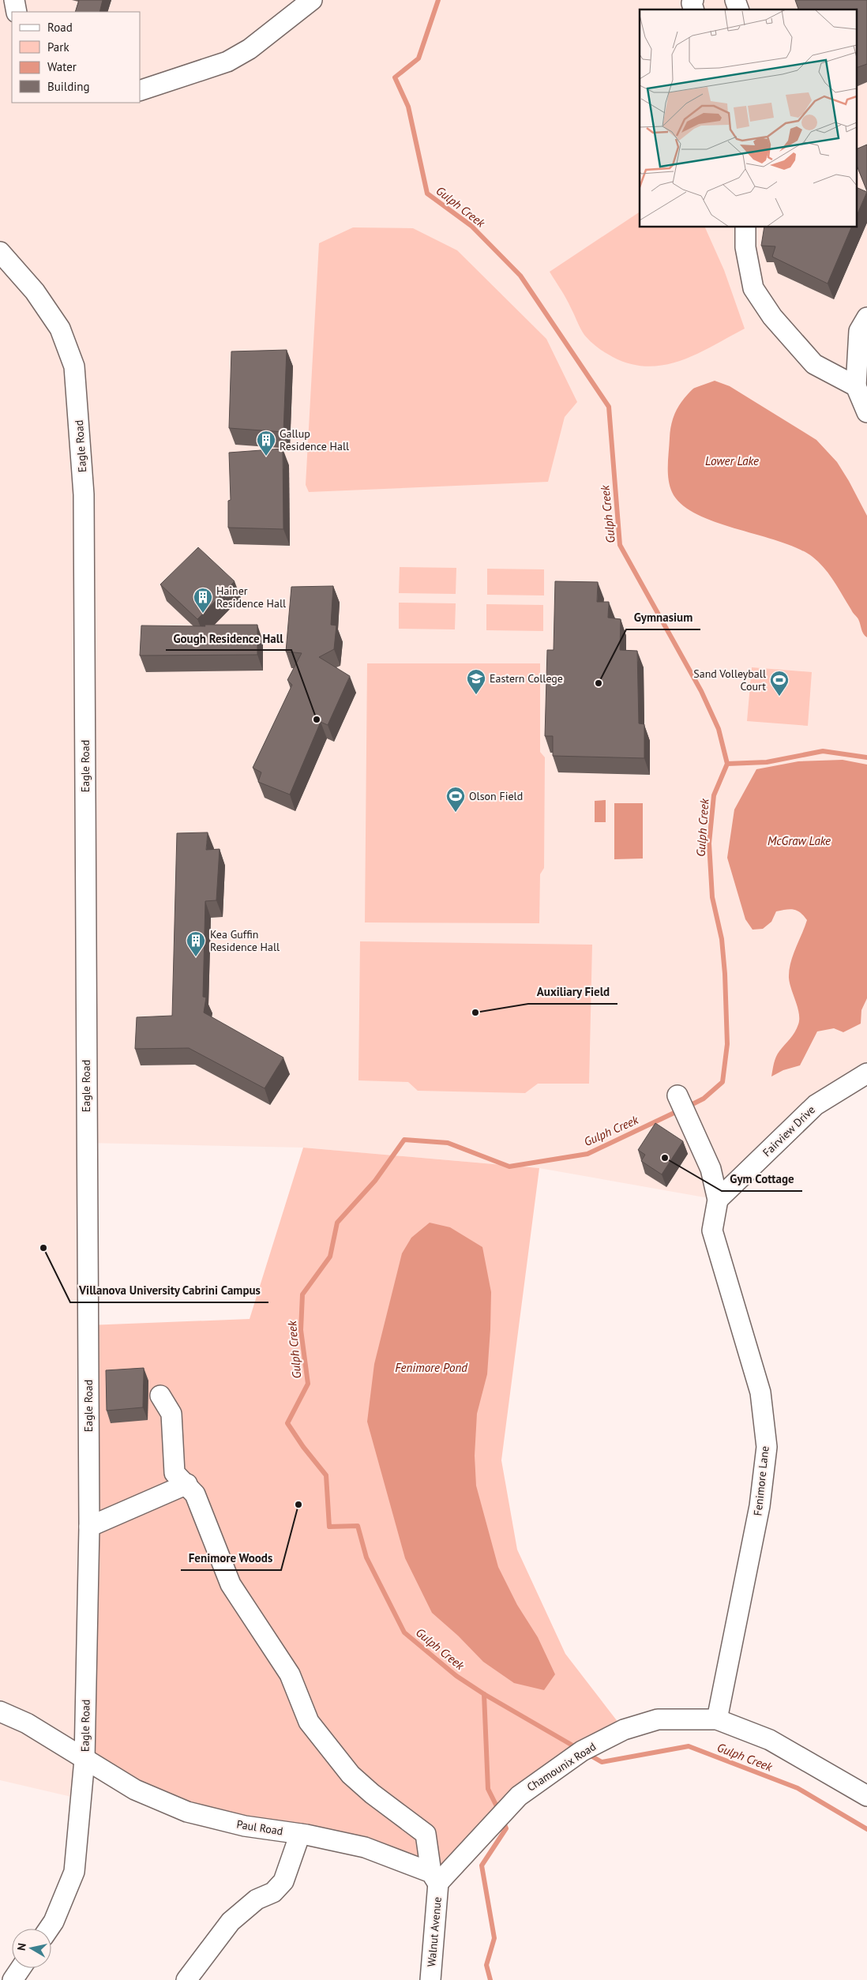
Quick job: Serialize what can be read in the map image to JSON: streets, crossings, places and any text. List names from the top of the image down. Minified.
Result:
{"streets":{"street":["Eagle Road","Fairview Drive","Fenimore Lane","Chamounix Road","Paul Road","Walnut Avenue"]},"crossings":[["Eagle Road","Paul Road"],["Fairview Drive","Fenimore Lane"],["Fenimore Lane","Chamounix Road"],["Chamounix Road","Paul Road"],["Chamounix Road","Walnut Avenue"],["Paul Road","Walnut Avenue"]],"water":["Gulph Creek","Lower Lake","McGraw Lake","Fenimore Pond"],"places":{"building":["Gallup Residence Hall","Hainer Residence Hall","Kea Guffin Residence Hall"],"other":["Gymnasium","Gough Residence Hall","Auxiliary Field","Gym Cottage","Villanova University Cabrini Campus","Fenimore Woods"],"school or university":["Eastern College"],"sports":["Sand Volleyball Court","Olson Field"]},"legend":["Road","Park","Water","Building"],"north":"left"}
